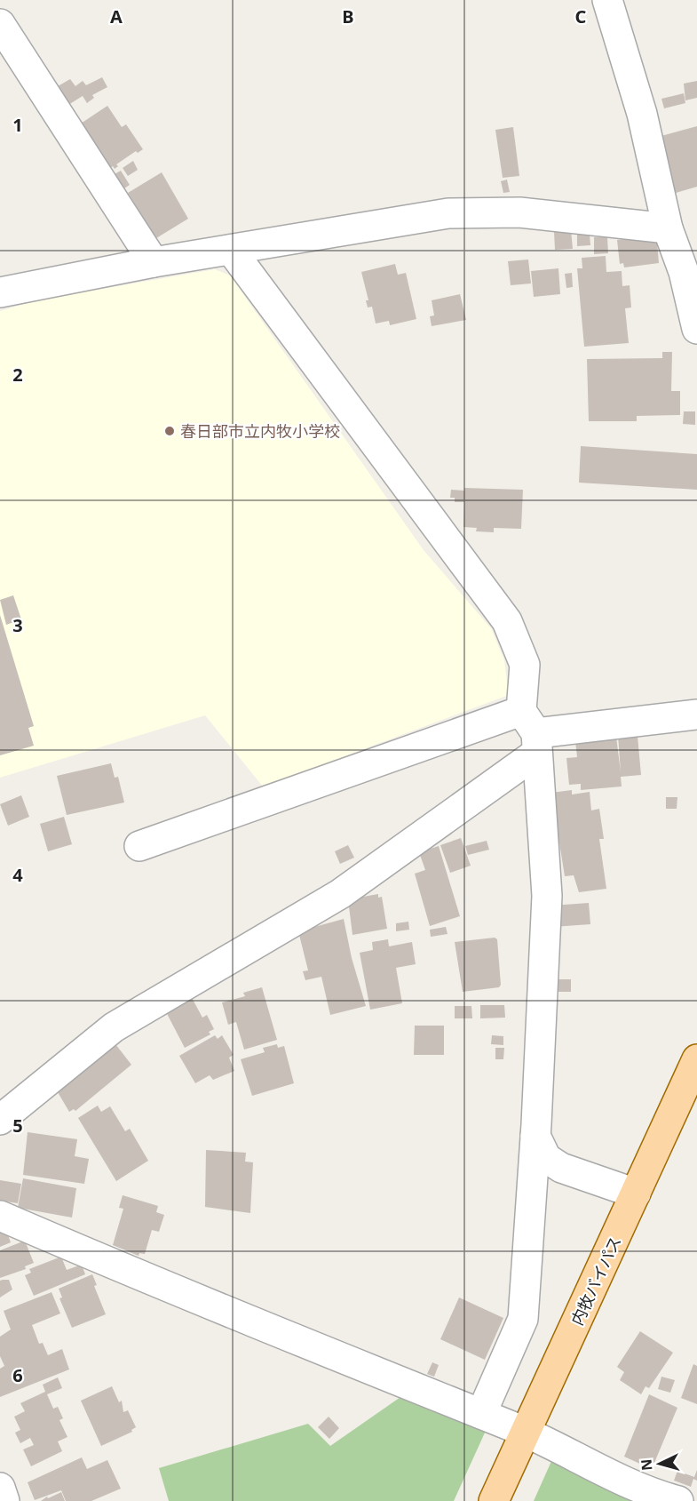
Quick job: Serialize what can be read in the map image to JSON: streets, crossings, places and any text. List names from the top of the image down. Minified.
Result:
{"streets":{"main road":["内牧バイパス"]},"places":["春日部市立内牧小学校"],"north":"left","grid":{"columns":["A","B","C"],"rows":["1","2","3","4","5","6"]}}
